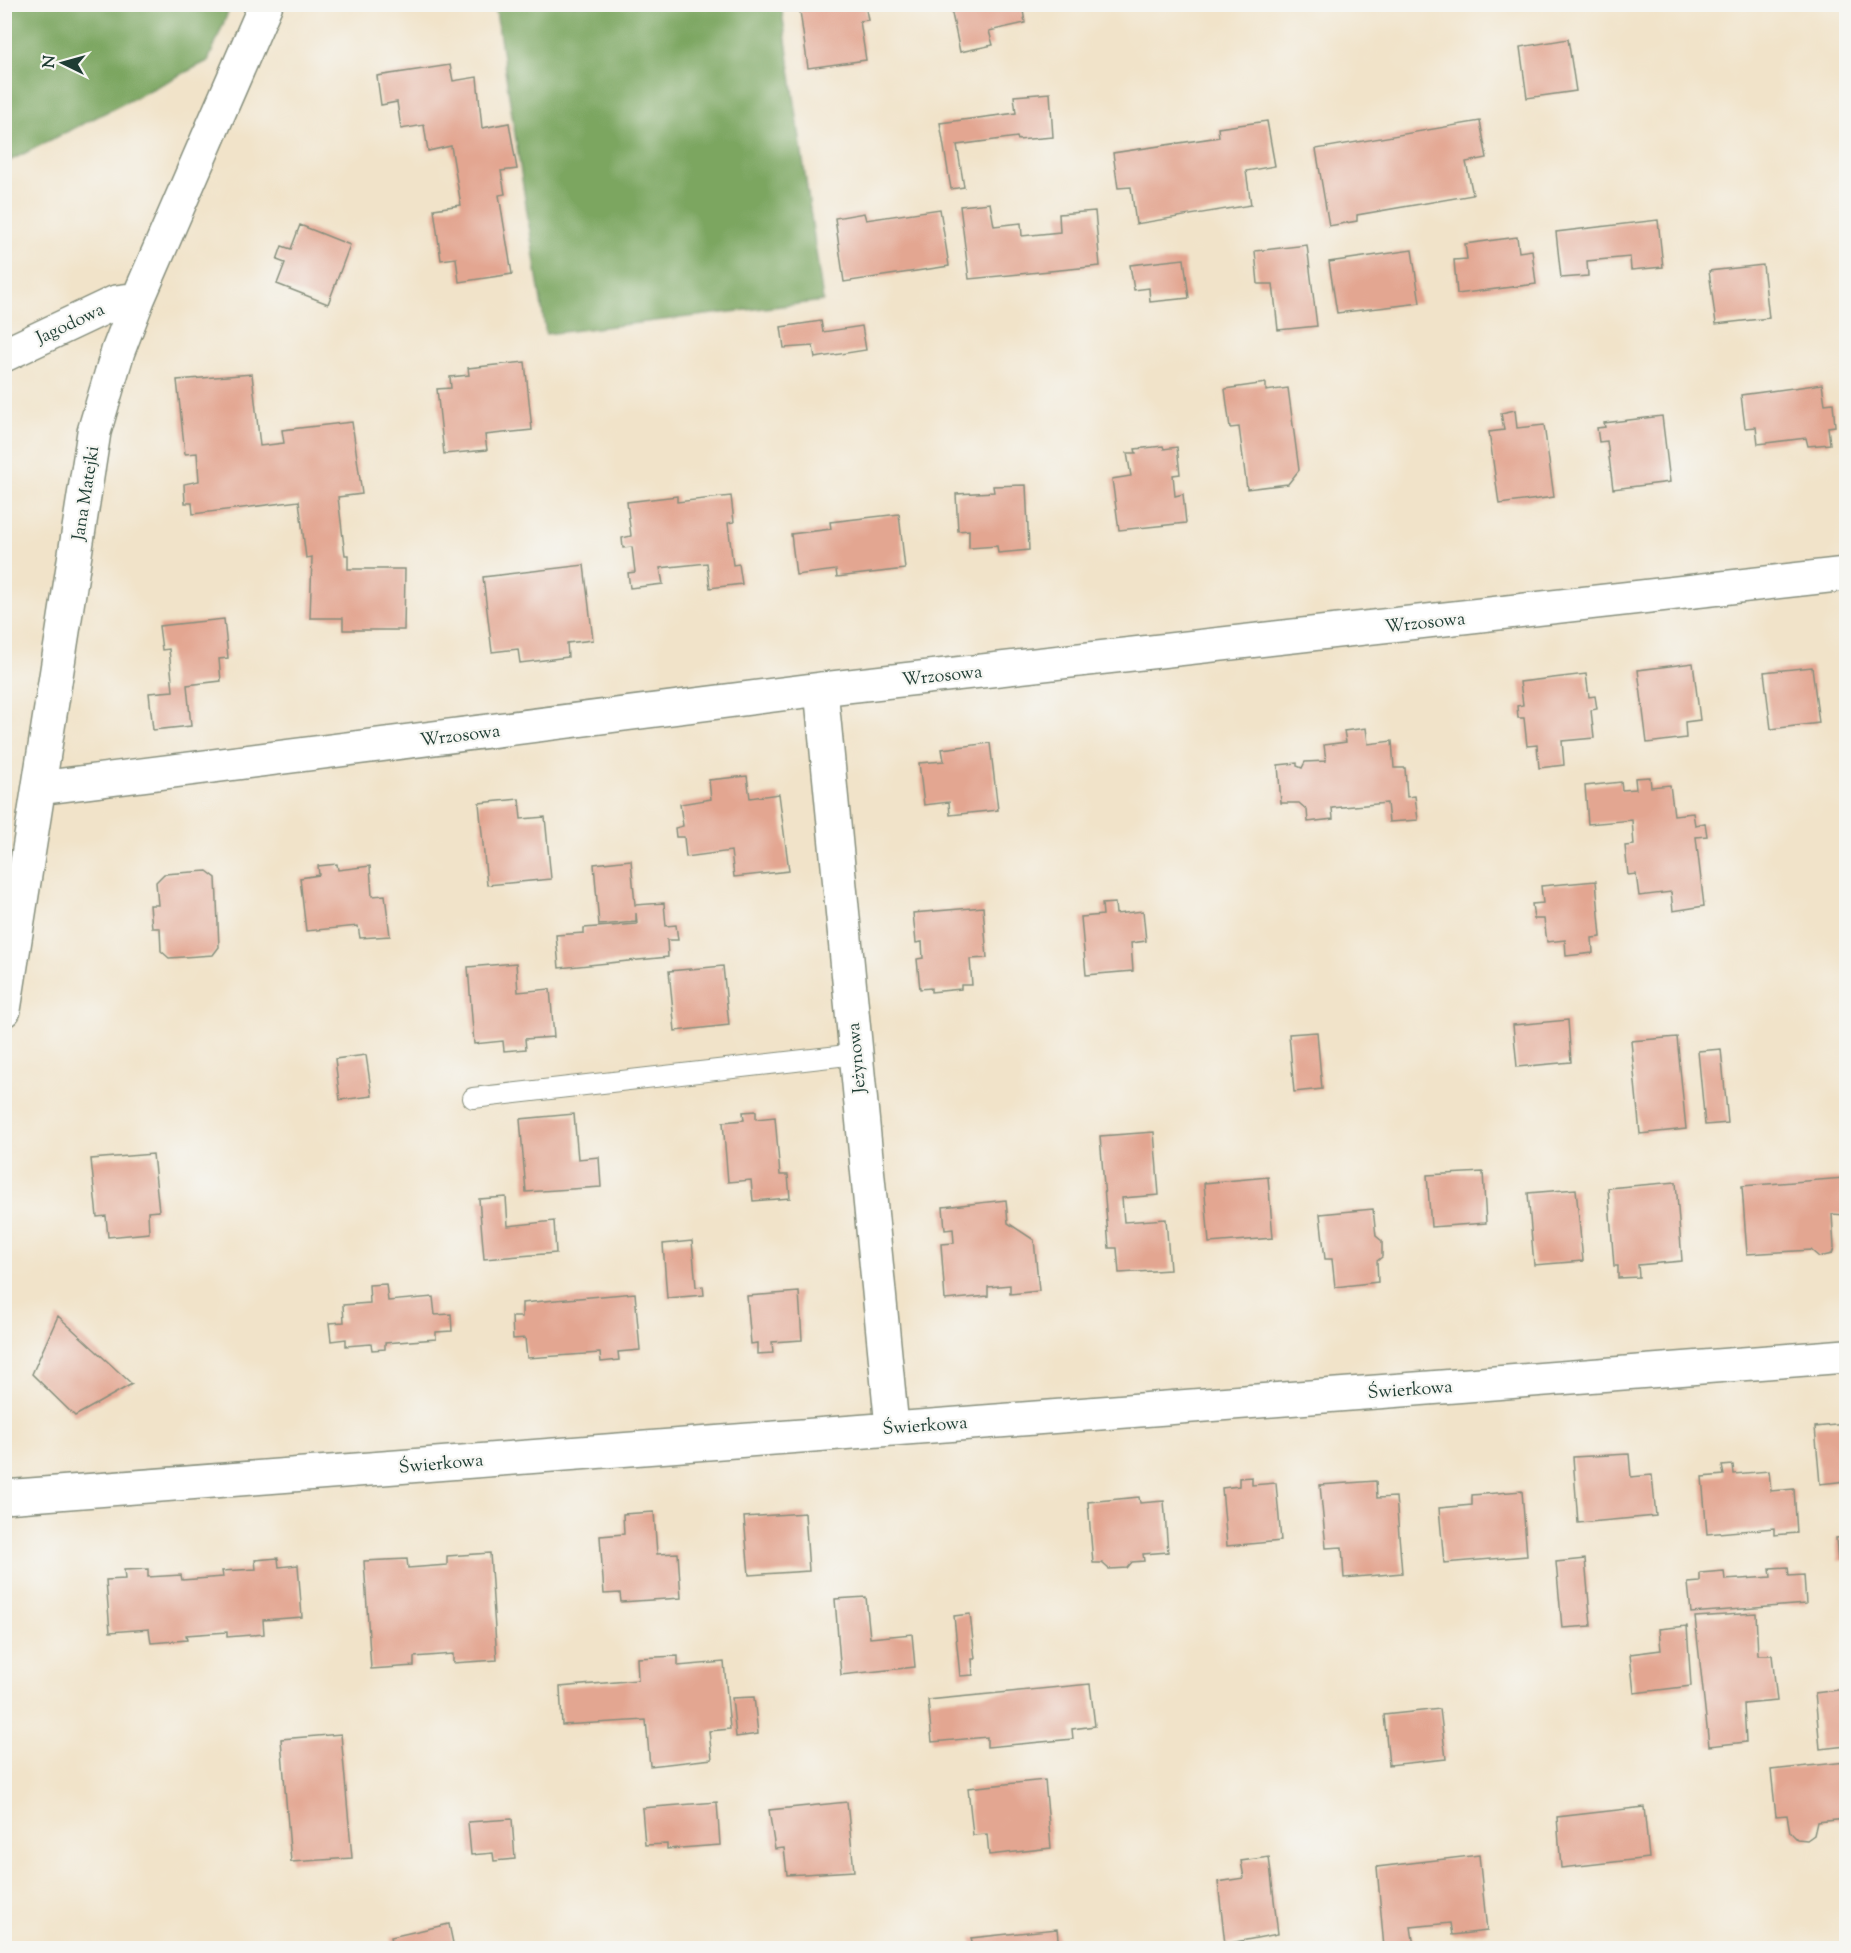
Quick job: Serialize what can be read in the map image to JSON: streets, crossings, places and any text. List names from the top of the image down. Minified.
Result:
{"streets":{"street":["Jagodowa","Jana Matejki","Wrzosowa","Jeżynowa","Świerkowa"]},"crossings":[["Jagodowa","Jana Matejki"],["Jana Matejki","Wrzosowa"],["Wrzosowa","Jeżynowa"],["Jeżynowa","Świerkowa"]],"north":"left"}
